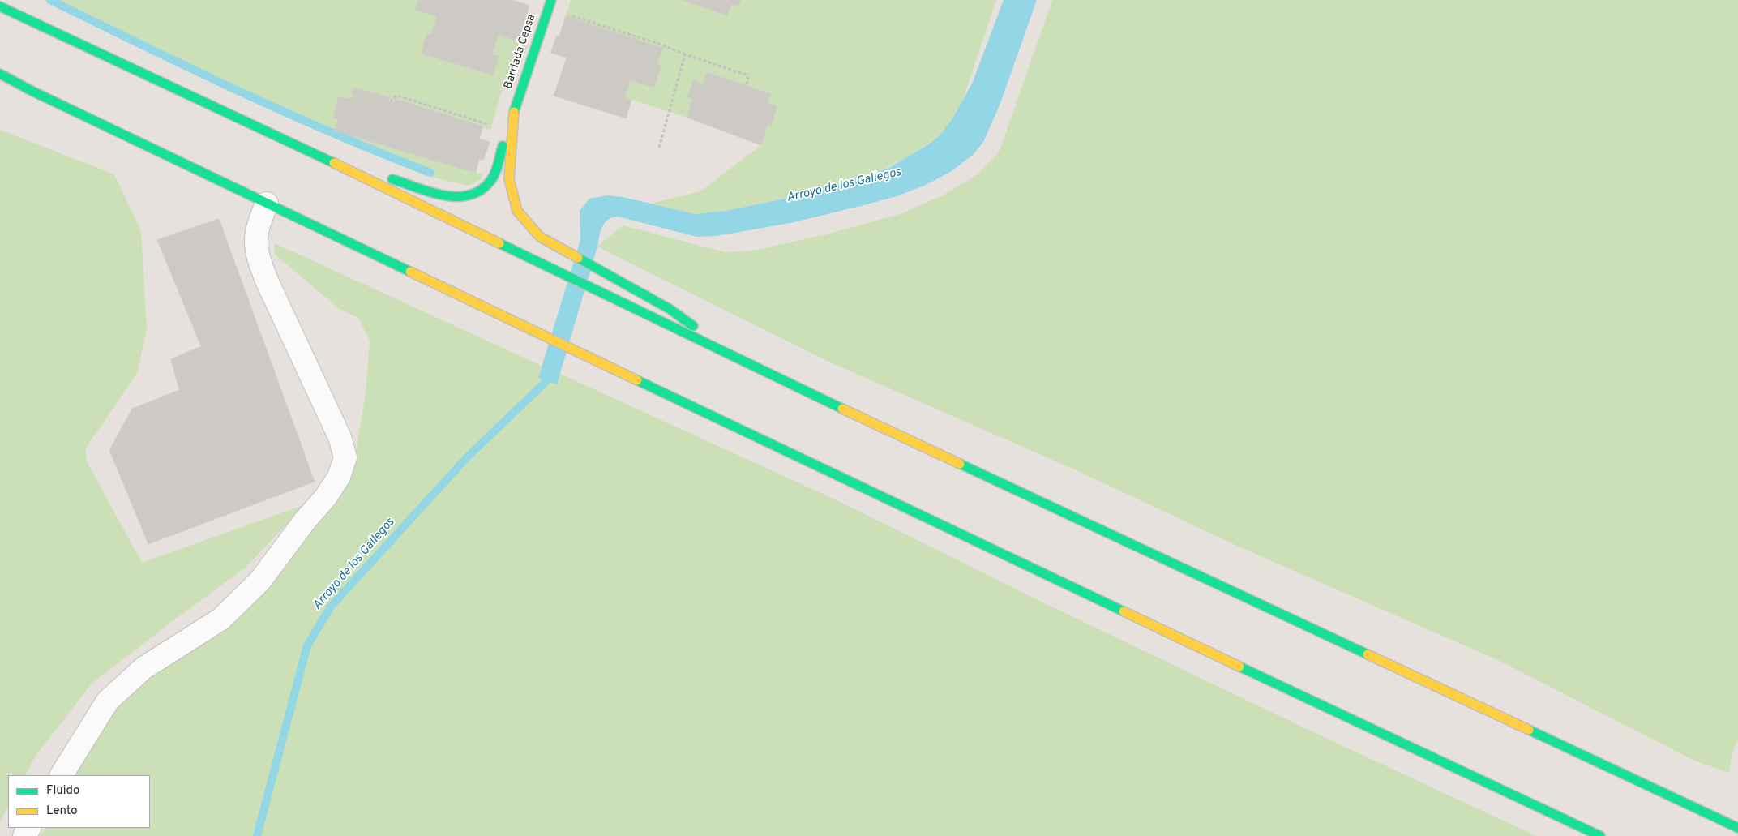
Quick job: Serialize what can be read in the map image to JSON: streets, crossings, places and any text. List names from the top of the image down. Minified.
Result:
{"streets":{"main road":["Barriada Cepsa"]},"water":["Arroyo de los Gallegos"],"legend":["Fluido","Lento"]}
